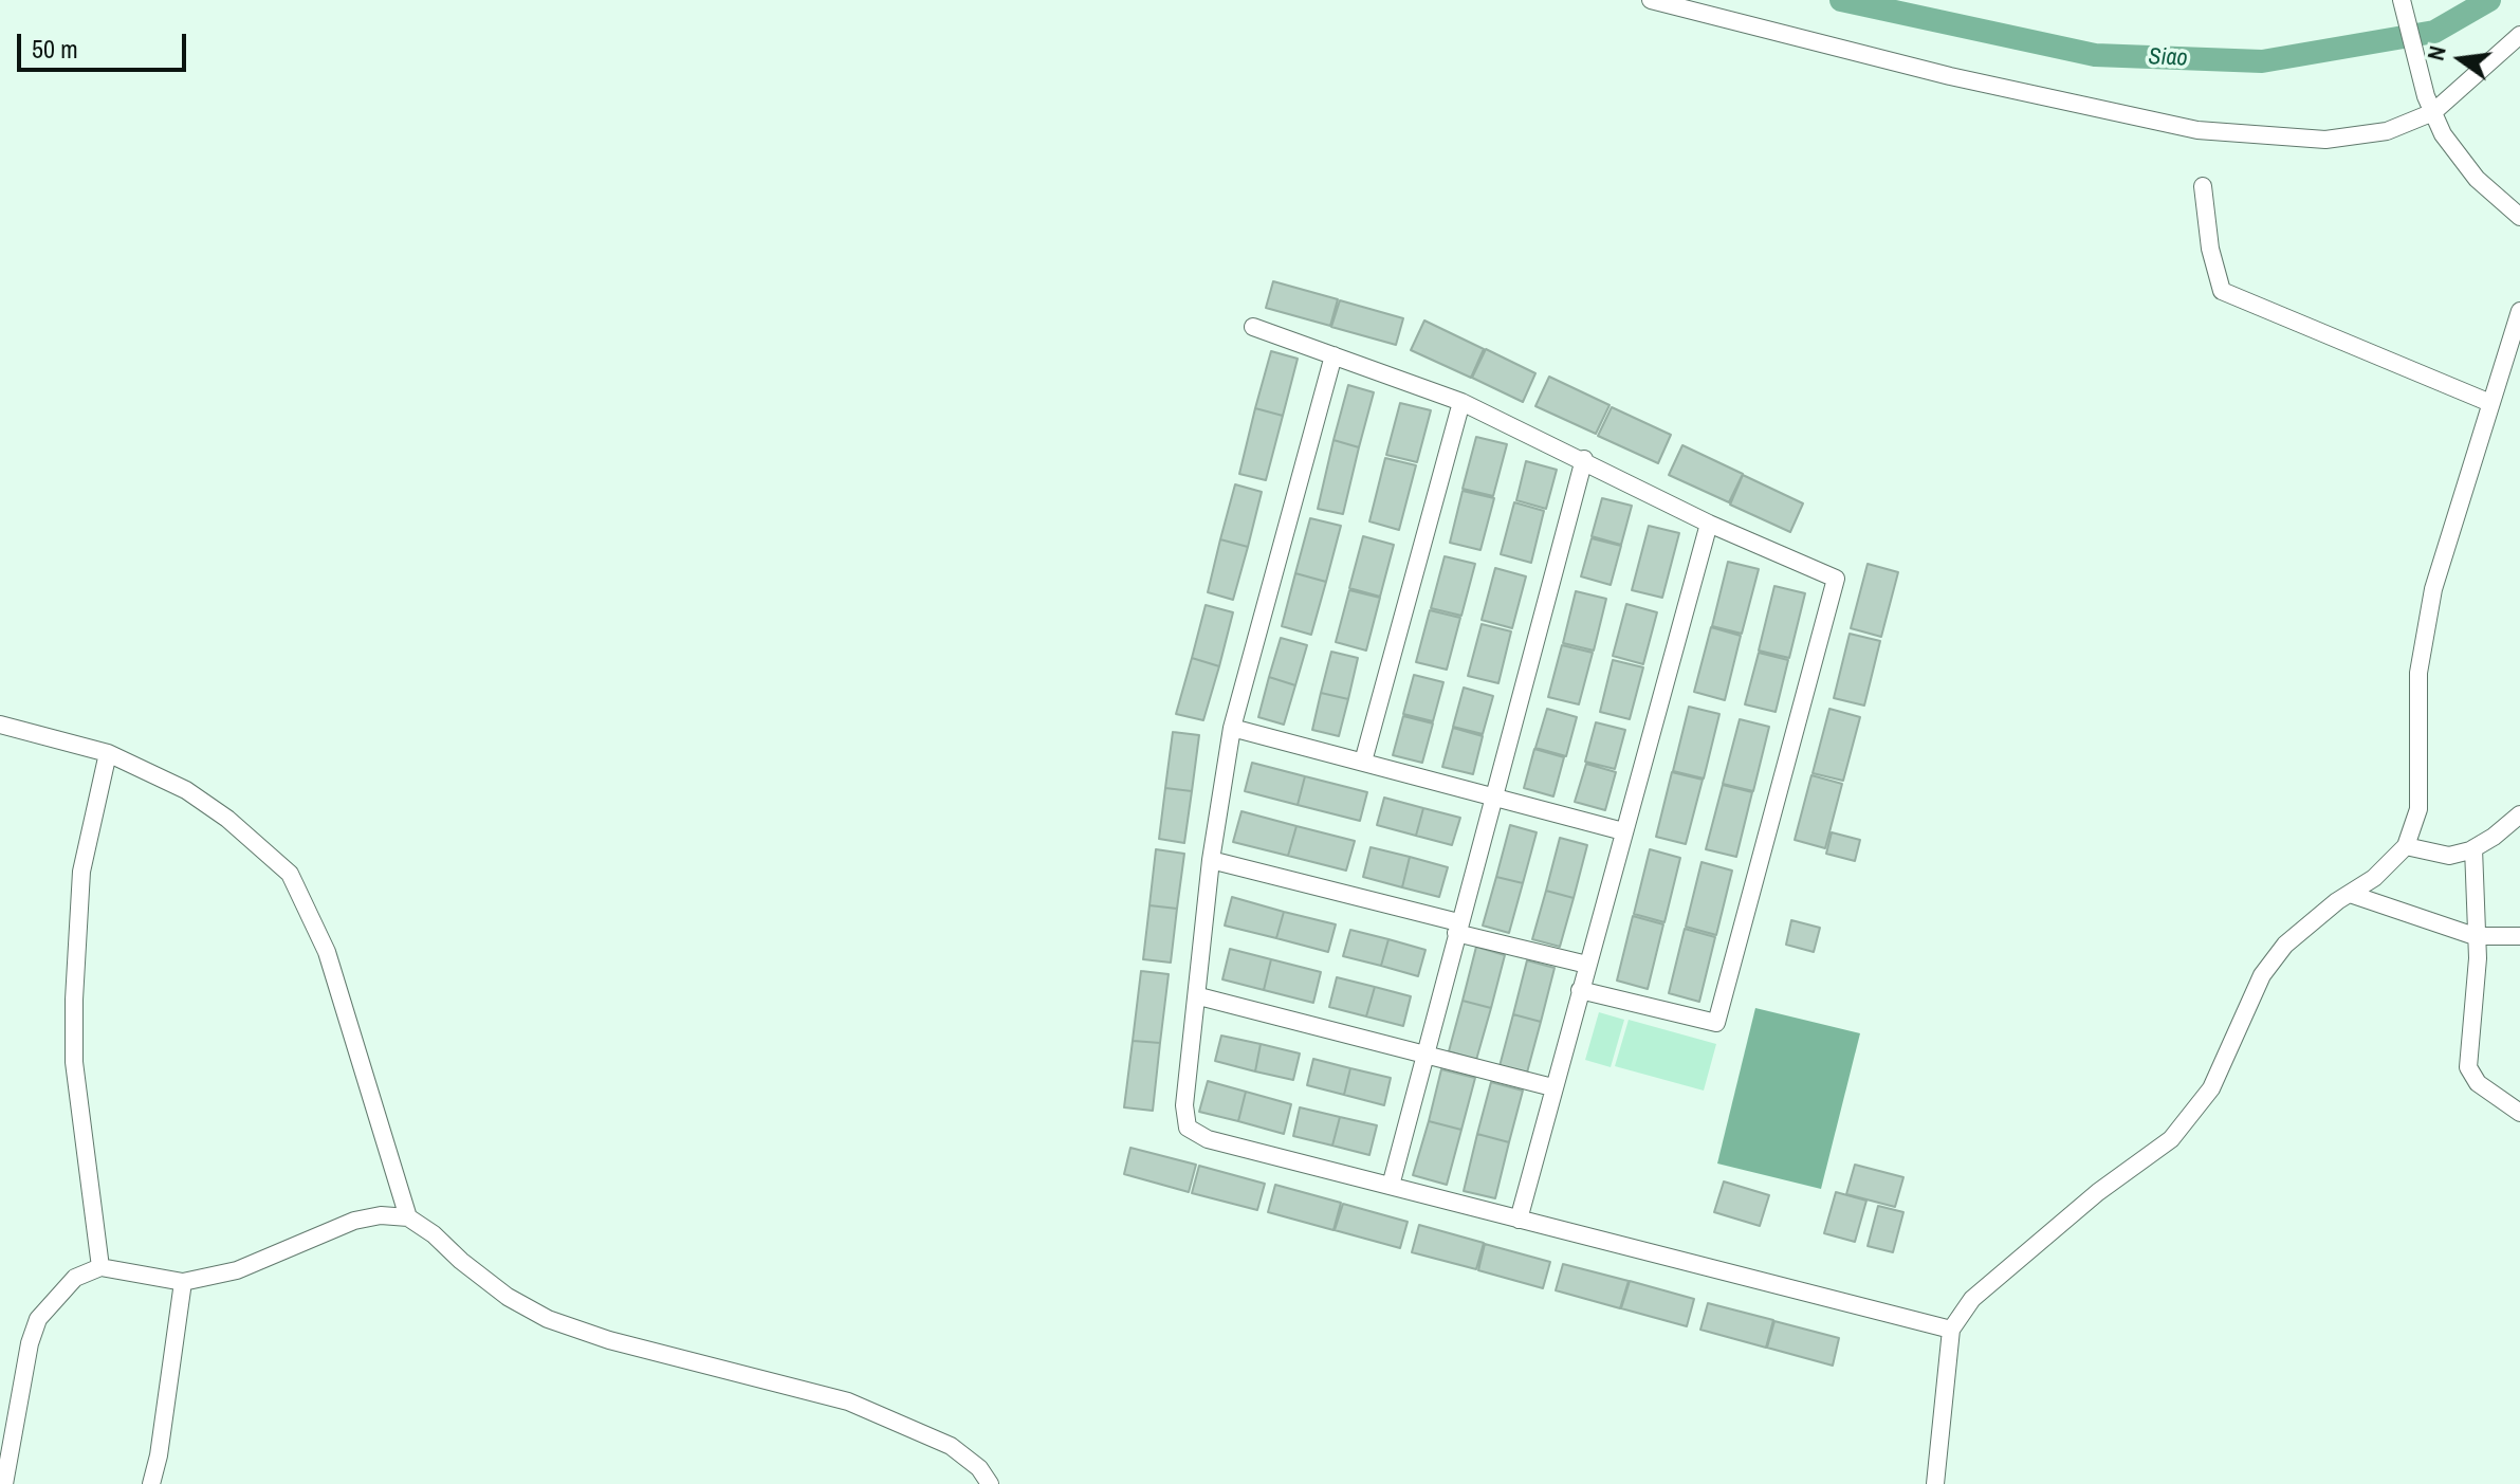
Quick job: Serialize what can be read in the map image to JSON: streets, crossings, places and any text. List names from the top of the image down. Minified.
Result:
{"water":["Siao"],"scale_bar":"50 m","north":"left"}
